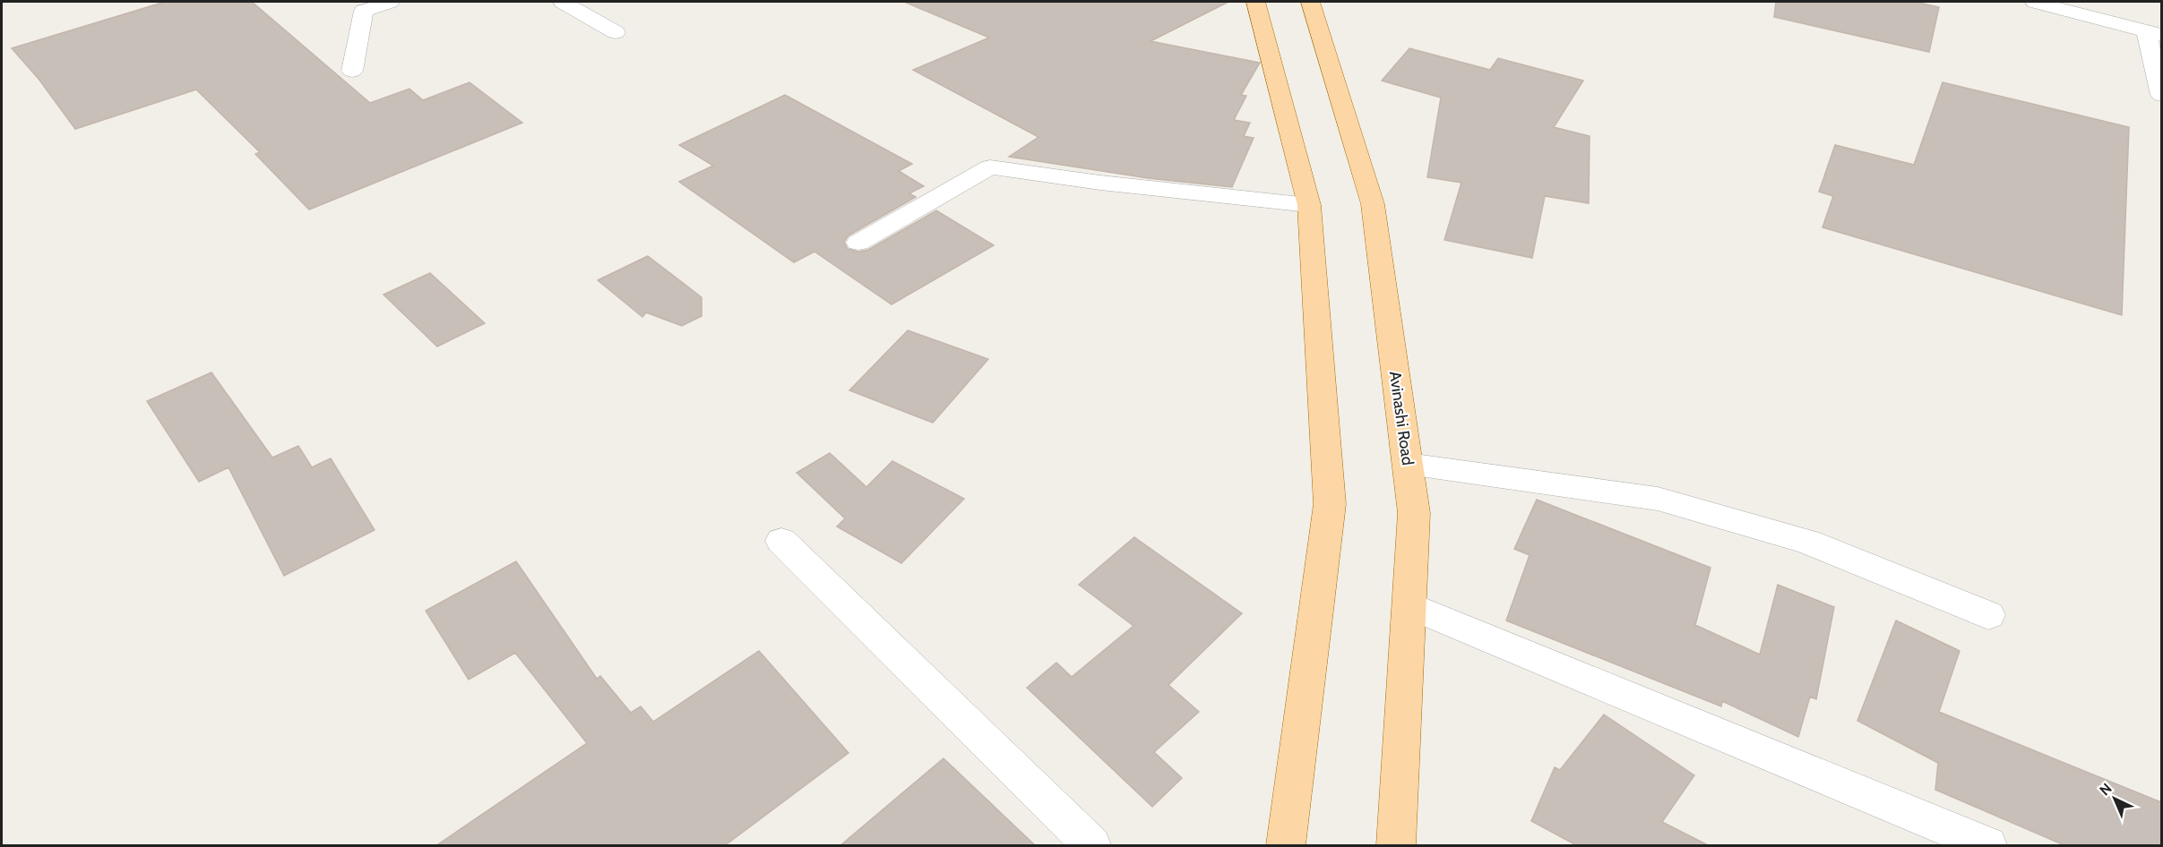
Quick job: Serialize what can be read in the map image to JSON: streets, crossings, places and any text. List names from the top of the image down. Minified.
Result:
{"streets":{"main road":["Avinashi Road"]},"north":"top left"}
